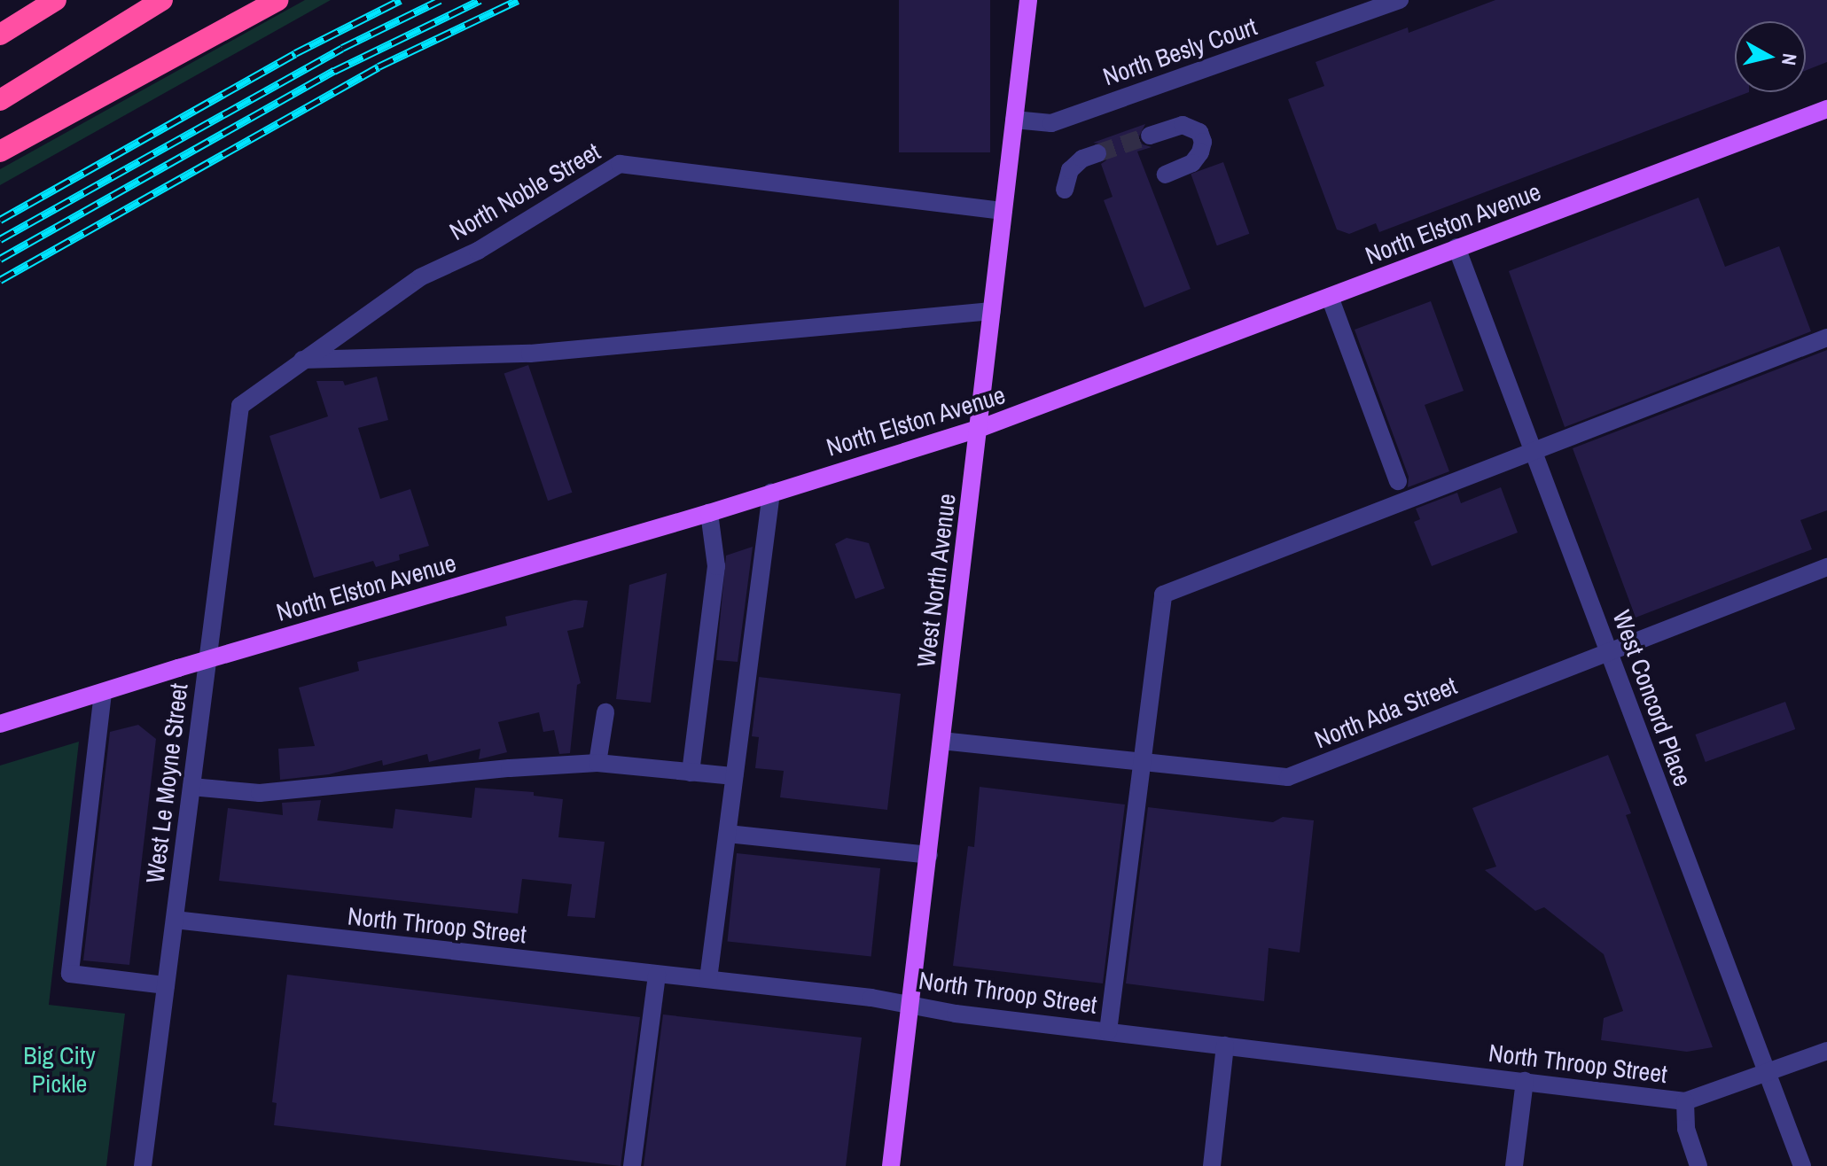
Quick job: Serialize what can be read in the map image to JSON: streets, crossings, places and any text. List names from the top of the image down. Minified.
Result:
{"streets":{"main road":["North Elston Avenue","West North Avenue"],"street":["North Besly Court","North Noble Street","West Concord Place","North Ada Street","West Le Moyne Street","North Throop Street"]},"crossings":[["North Besly Court","West North Avenue"],["North Noble Street","West North Avenue"],["North Noble Street","West Le Moyne Street"],["North Elston Avenue","West North Avenue"],["North Elston Avenue","West Concord Place"],["North Elston Avenue","West Le Moyne Street"],["West North Avenue","North Ada Street"],["West North Avenue","North Throop Street"],["West Concord Place","North Ada Street"],["West Concord Place","North Throop Street"],["West Le Moyne Street","North Throop Street"]],"parks":["Big City Pickle"],"north":"right"}
